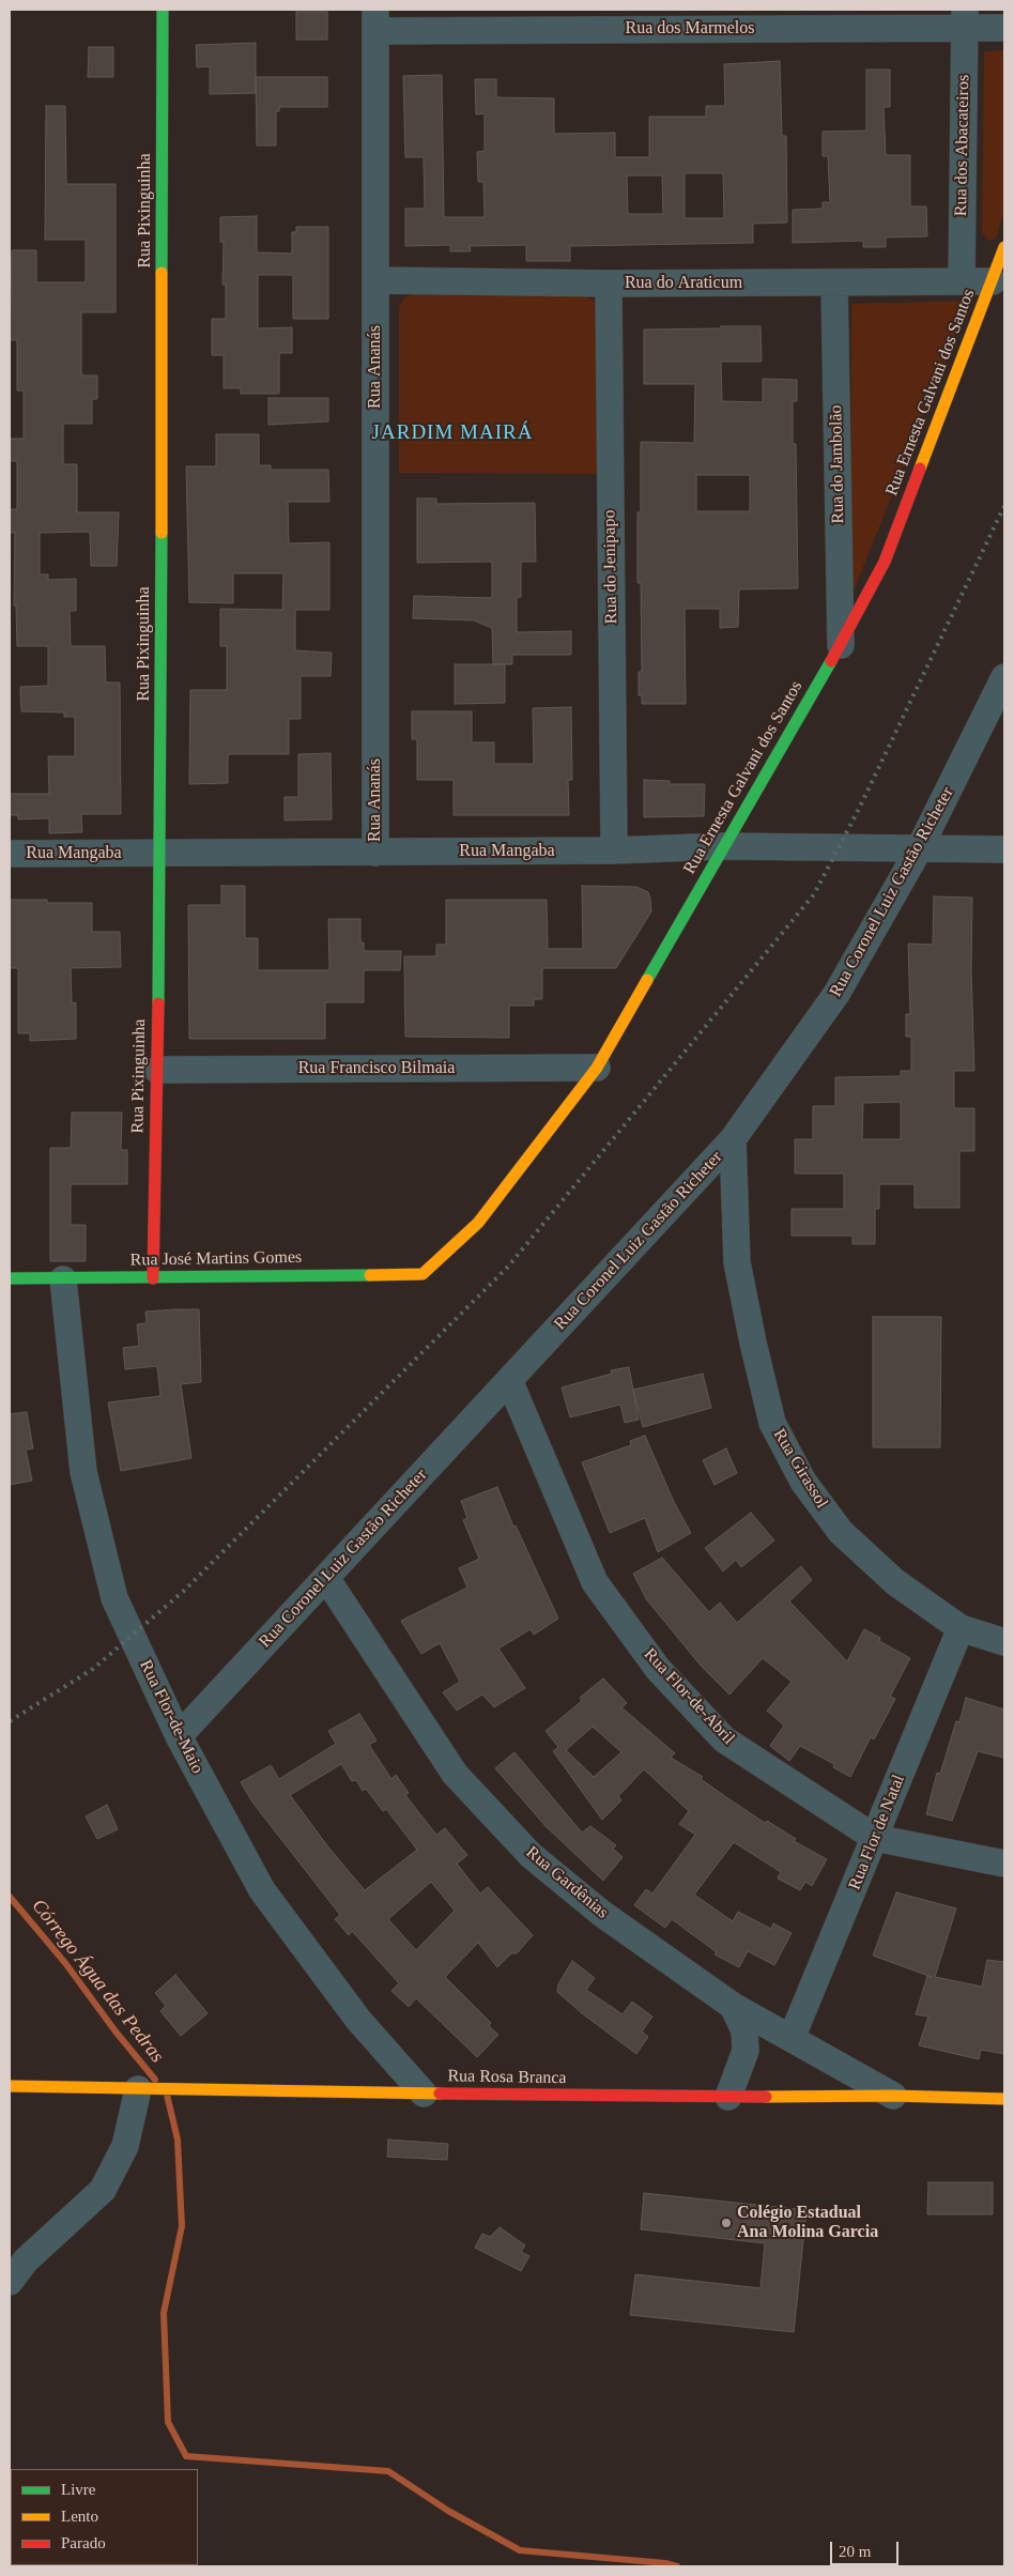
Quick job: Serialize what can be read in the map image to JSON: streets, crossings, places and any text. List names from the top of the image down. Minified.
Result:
{"streets":{"street":["Rua dos Marmelos","Rua dos Abacateiros","Rua Pixinguinha","Rua do Araticum","Rua Ananás","Rua Ernesta Galvani dos Santos","Rua do Jambolão","Rua do Jenipapo","Rua Mangaba","Rua Coronel Luiz Gastão Richeter","Rua Francisco Bilmaia","Rua José Martins Gomes","Rua Girassol","Rua Flor-de-Abril","Rua Flor-de-Maio","Rua Flor de Natal","Rua Gardênias","Rua Rosa Branca"]},"crossings":[["Rua dos Marmelos","Rua dos Abacateiros"],["Rua dos Marmelos","Rua Ananás"],["Rua dos Abacateiros","Rua do Araticum"],["Rua Pixinguinha","Rua Mangaba"],["Rua Pixinguinha","Rua Francisco Bilmaia"],["Rua Pixinguinha","Rua José Martins Gomes"],["Rua do Araticum","Rua Ananás"],["Rua do Araticum","Rua Ernesta Galvani dos Santos"],["Rua do Araticum","Rua do Jambolão"],["Rua do Araticum","Rua do Jenipapo"],["Rua Ananás","Rua Mangaba"],["Rua Ernesta Galvani dos Santos","Rua do Jambolão"],["Rua Ernesta Galvani dos Santos","Rua Mangaba"],["Rua Ernesta Galvani dos Santos","Rua Francisco Bilmaia"],["Rua Ernesta Galvani dos Santos","Rua José Martins Gomes"],["Rua do Jenipapo","Rua Mangaba"],["Rua Mangaba","Rua Coronel Luiz Gastão Richeter"],["Rua Coronel Luiz Gastão Richeter","Rua Girassol"],["Rua Coronel Luiz Gastão Richeter","Rua Flor-de-Abril"],["Rua Coronel Luiz Gastão Richeter","Rua Flor-de-Maio"],["Rua Coronel Luiz Gastão Richeter","Rua Gardênias"],["Rua José Martins Gomes","Rua Flor-de-Maio"],["Rua Girassol","Rua Flor de Natal"],["Rua Flor-de-Abril","Rua Flor de Natal"],["Rua Flor-de-Maio","Rua Rosa Branca"],["Rua Flor de Natal","Rua Gardênias"],["Rua Gardênias","Rua Rosa Branca"]],"districts":["JARDIM MAIRÁ"],"water":["Córrego Água das Pedras"],"places":["Colégio Estadual Ana Molina Garcia"],"legend":["Livre","Lento","Parado"],"scale_bar":"20 m"}
